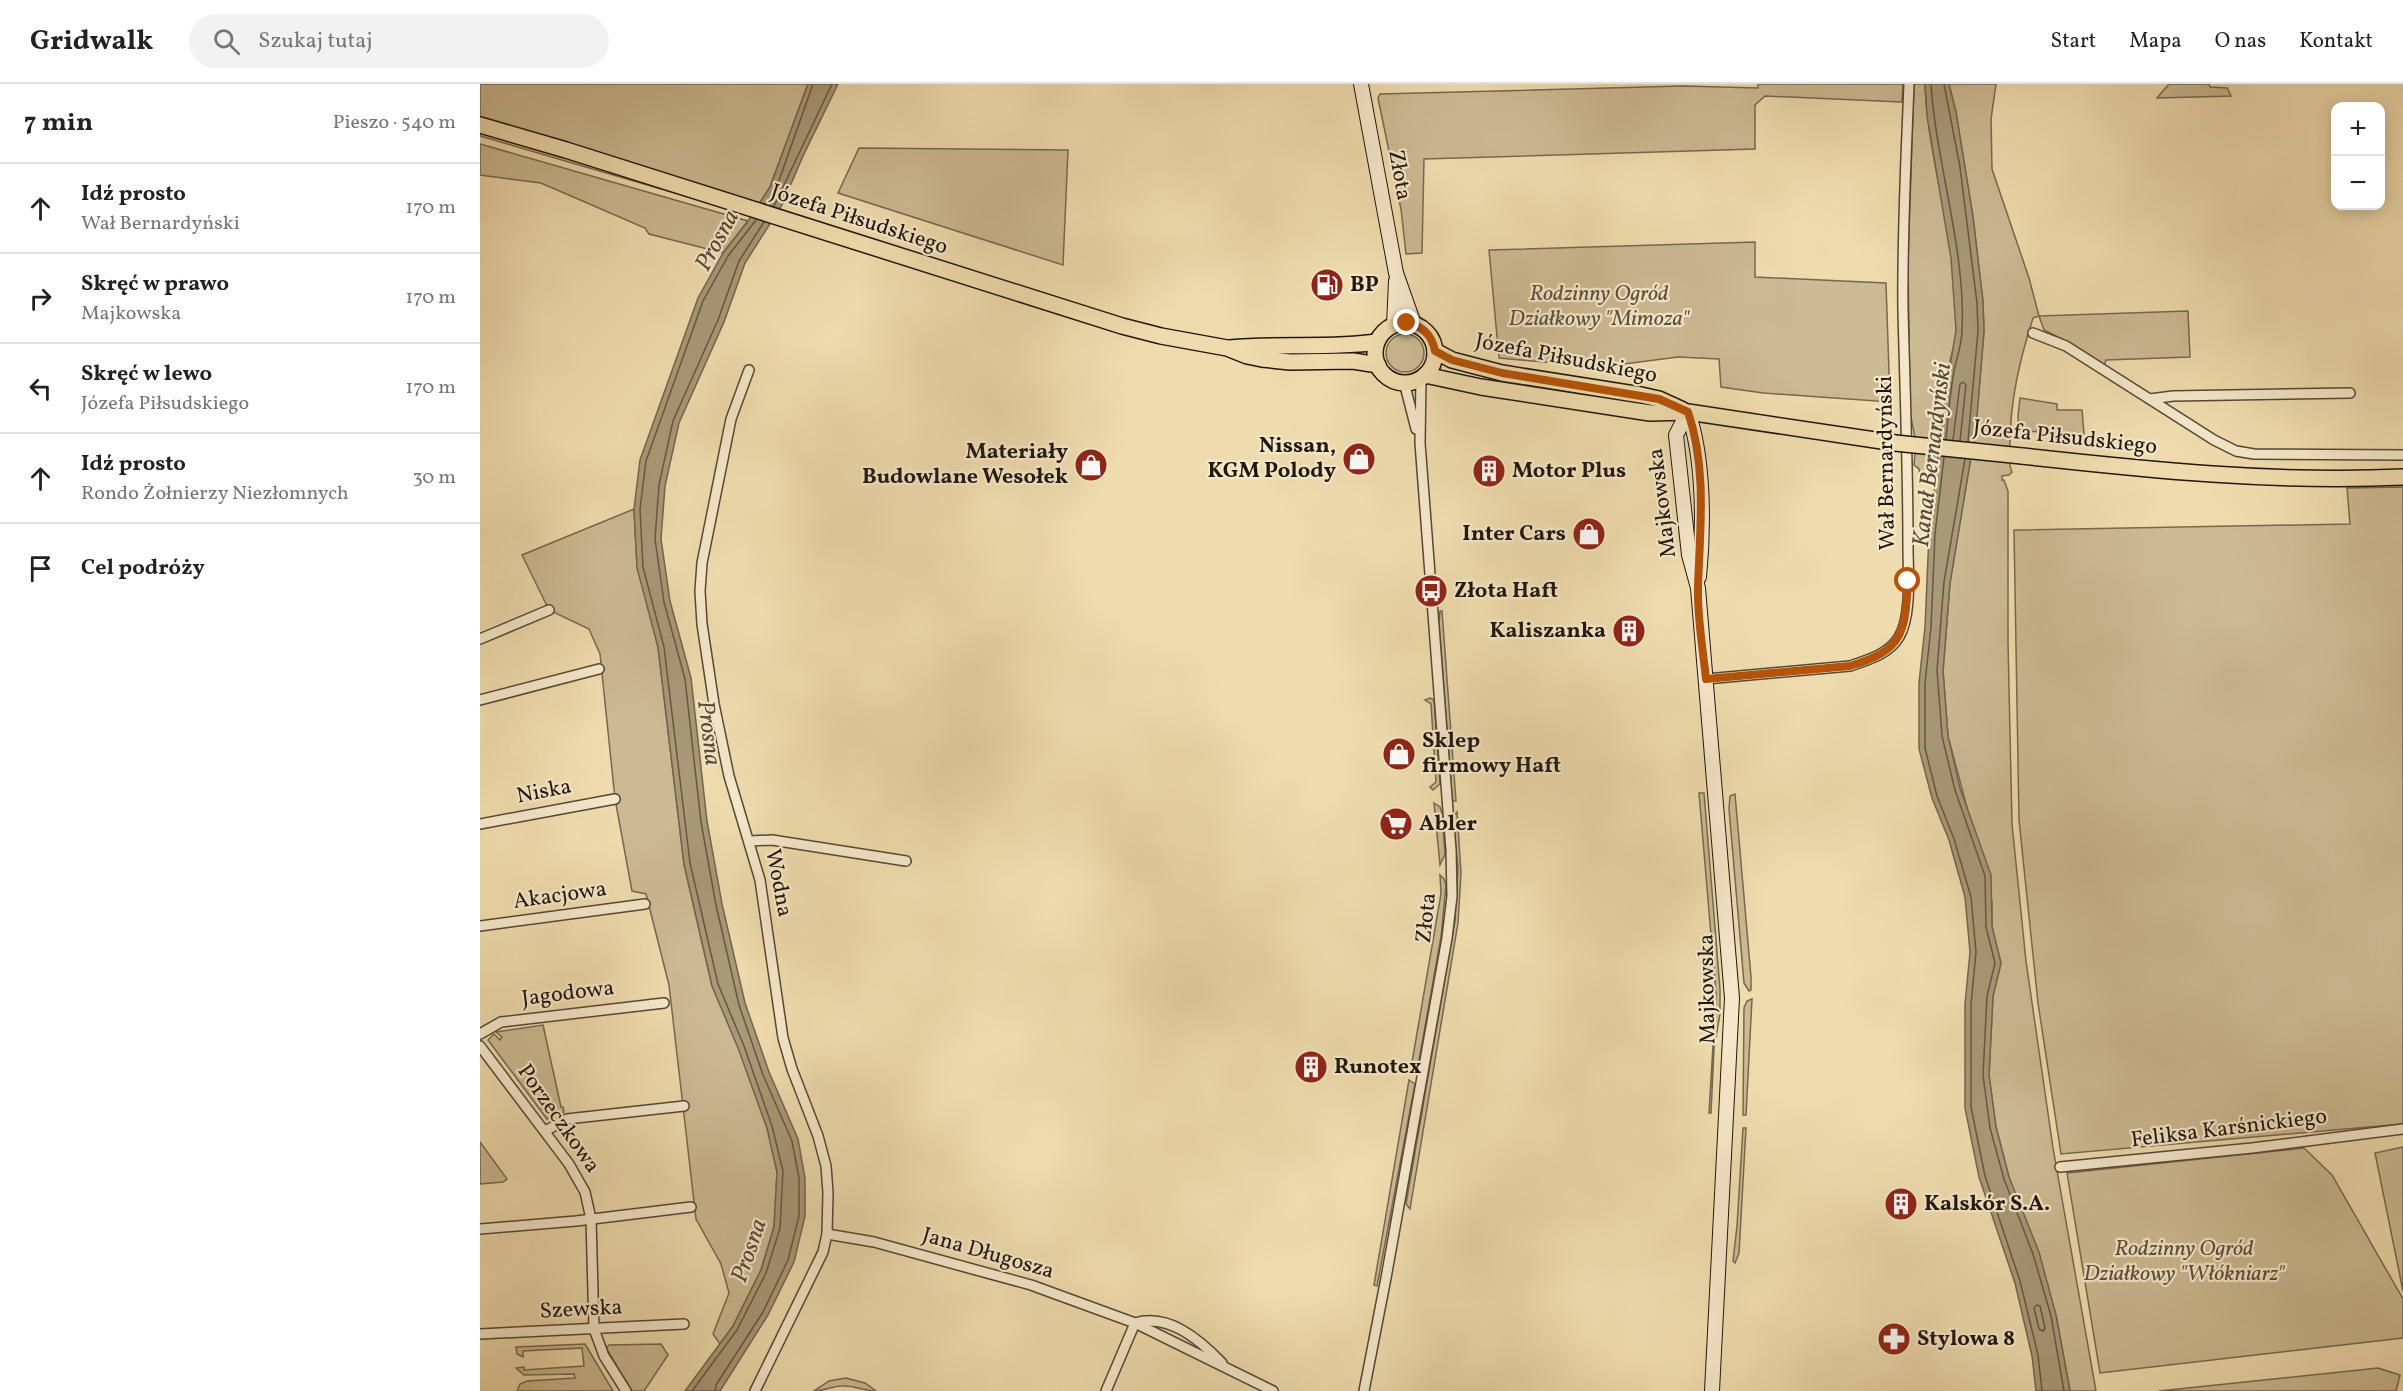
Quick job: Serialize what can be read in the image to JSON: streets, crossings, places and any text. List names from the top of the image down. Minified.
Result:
{"streets":{"main road":["Złota","Józefa Piłsudskiego","Majkowska"],"street":["Wał Bernardyński","Niska","Wodna","Akacjowa","Jagodowa","Porzeczkowa","Feliksa Karśnickiego","Jana Długosza","Szewska"]},"crossings":[["Złota","Józefa Piłsudskiego"],["Józefa Piłsudskiego","Majkowska"],["Wał Bernardyński","Majkowska"],["Wodna","Jana Długosza"],["Porzeczkowa","Szewska"]],"water":["Prosna","Kanał Bernardyński"],"parks":["Rodzinny Ogród Działkowy \"Mimoza\"","Rodzinny Ogród Działkowy \"Włókniarz\""],"places":{"fuel station":["BP"],"shop":["Nissan, KGM Polody","Materiały Budowlane Wesołek","Inter Cars","Sklep firmowy Haft"],"building":["Motor Plus","Kaliszanka","Runotex","Kalskór S.A."],"bus stop":["Złota Haft"],"supermarket":["Abler"],"pharmacy":["Stylowa 8"]},"page":{"header":"Gridwalk","search":"Szukaj tutaj","nav":["Start","Mapa","O nas","Kontakt"],"heading":["7 min","Pieszo · 540 m"],"map_buttons":["+","−"],"list":[["Idź prosto","Wał Bernardyński","170 m"],["Skręć w prawo","Majkowska","170 m"],["Skręć w lewo","Józefa Piłsudskiego","170 m"],["Idź prosto","Rondo Żołnierzy Niezłomnych","30 m"],"Cel podróży"]}}
